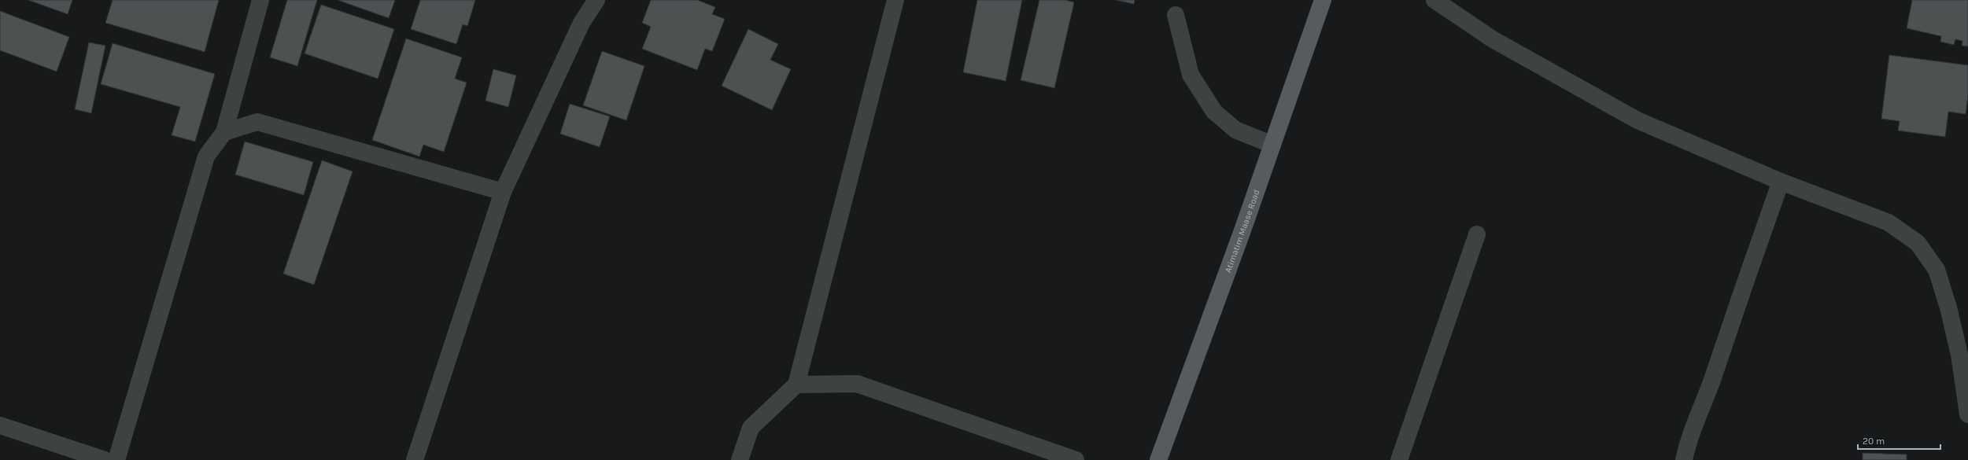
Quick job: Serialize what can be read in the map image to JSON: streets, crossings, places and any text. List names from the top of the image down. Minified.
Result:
{"streets":{"main road":["Atimatim Maase Road"]},"scale_bar":"20 m"}
